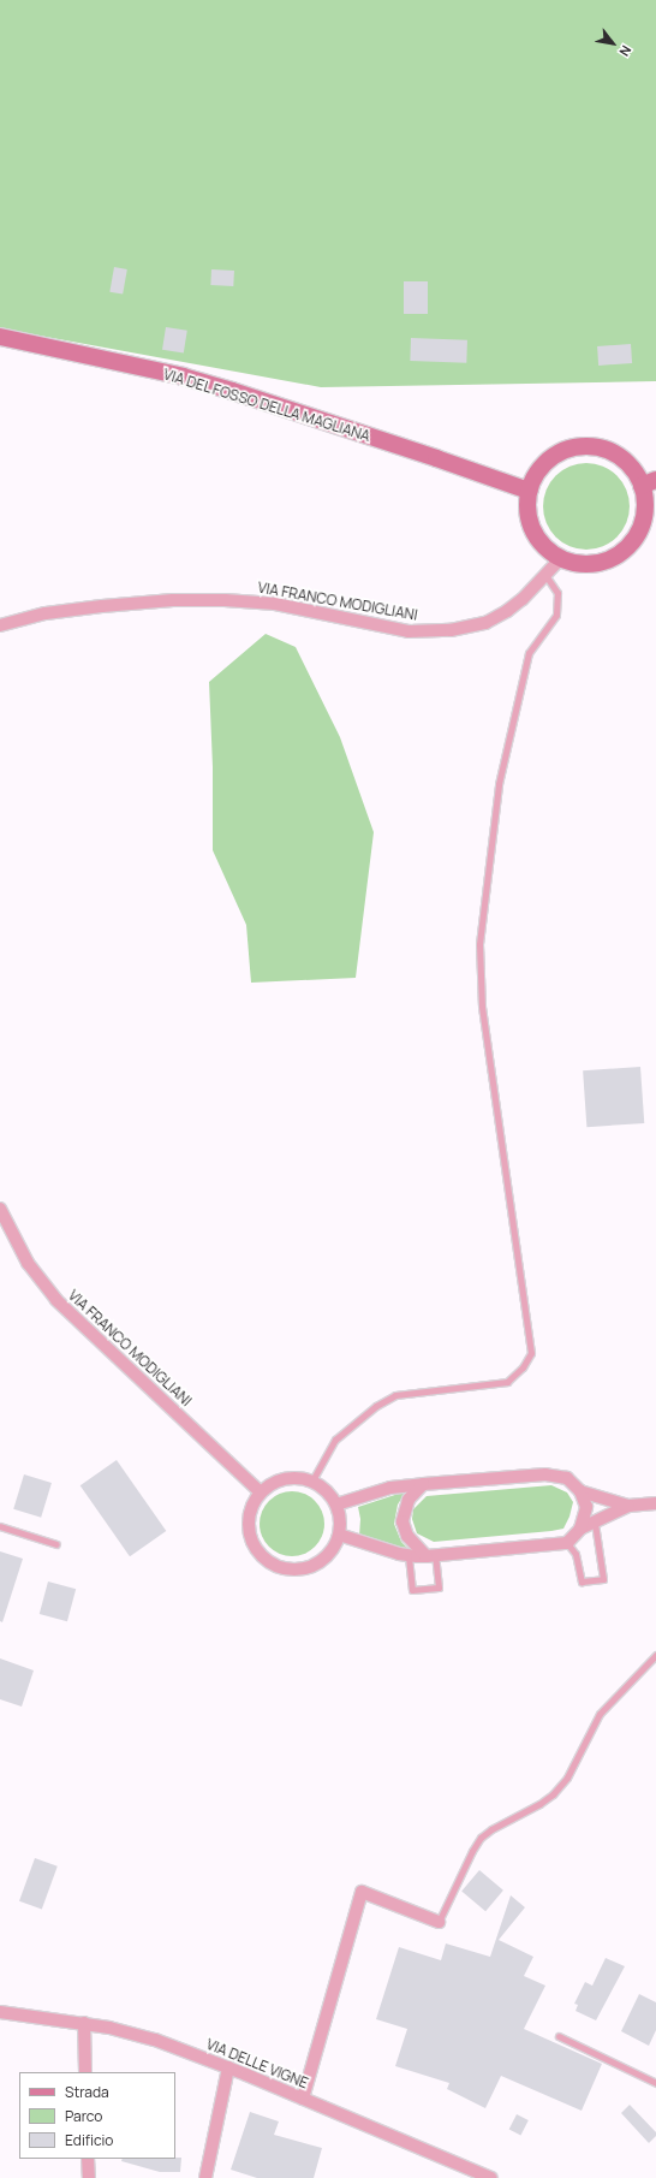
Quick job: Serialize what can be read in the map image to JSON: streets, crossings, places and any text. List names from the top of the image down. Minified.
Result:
{"streets":{"street":["VIA DEL FOSSO DELLA MAGLIANA","VIA FRANCO MODIGLIANI","VIA DELLE VIGNE"]},"crossings":[["VIA DEL FOSSO DELLA MAGLIANA","VIA FRANCO MODIGLIANI"]],"legend":["Strada","Parco","Edificio"],"north":"bottom right"}
